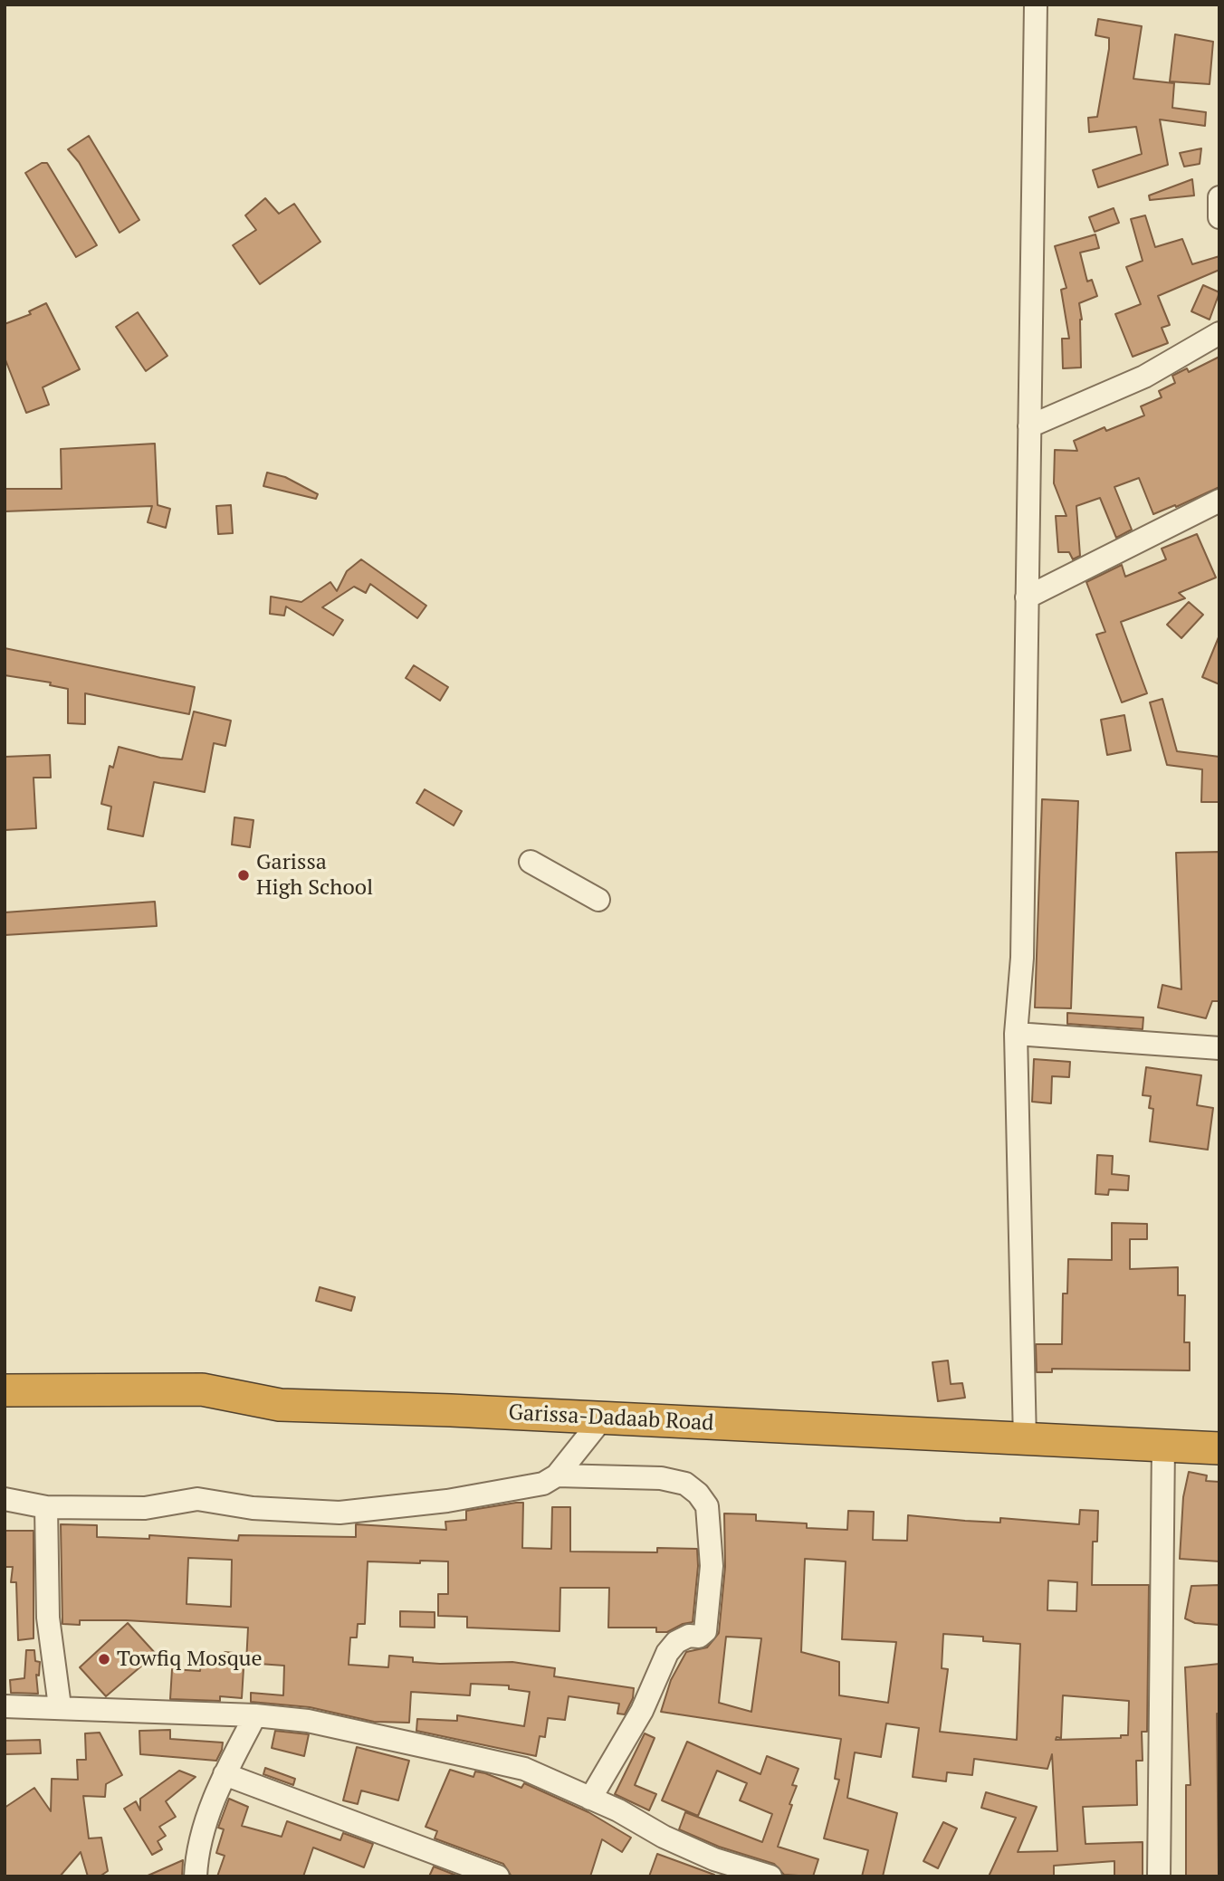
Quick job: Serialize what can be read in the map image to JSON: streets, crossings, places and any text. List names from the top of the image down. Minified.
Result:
{"streets":{"highway":["Garissa-Dadaab Road"]},"places":["Garissa High School","Towfiq Mosque"]}
